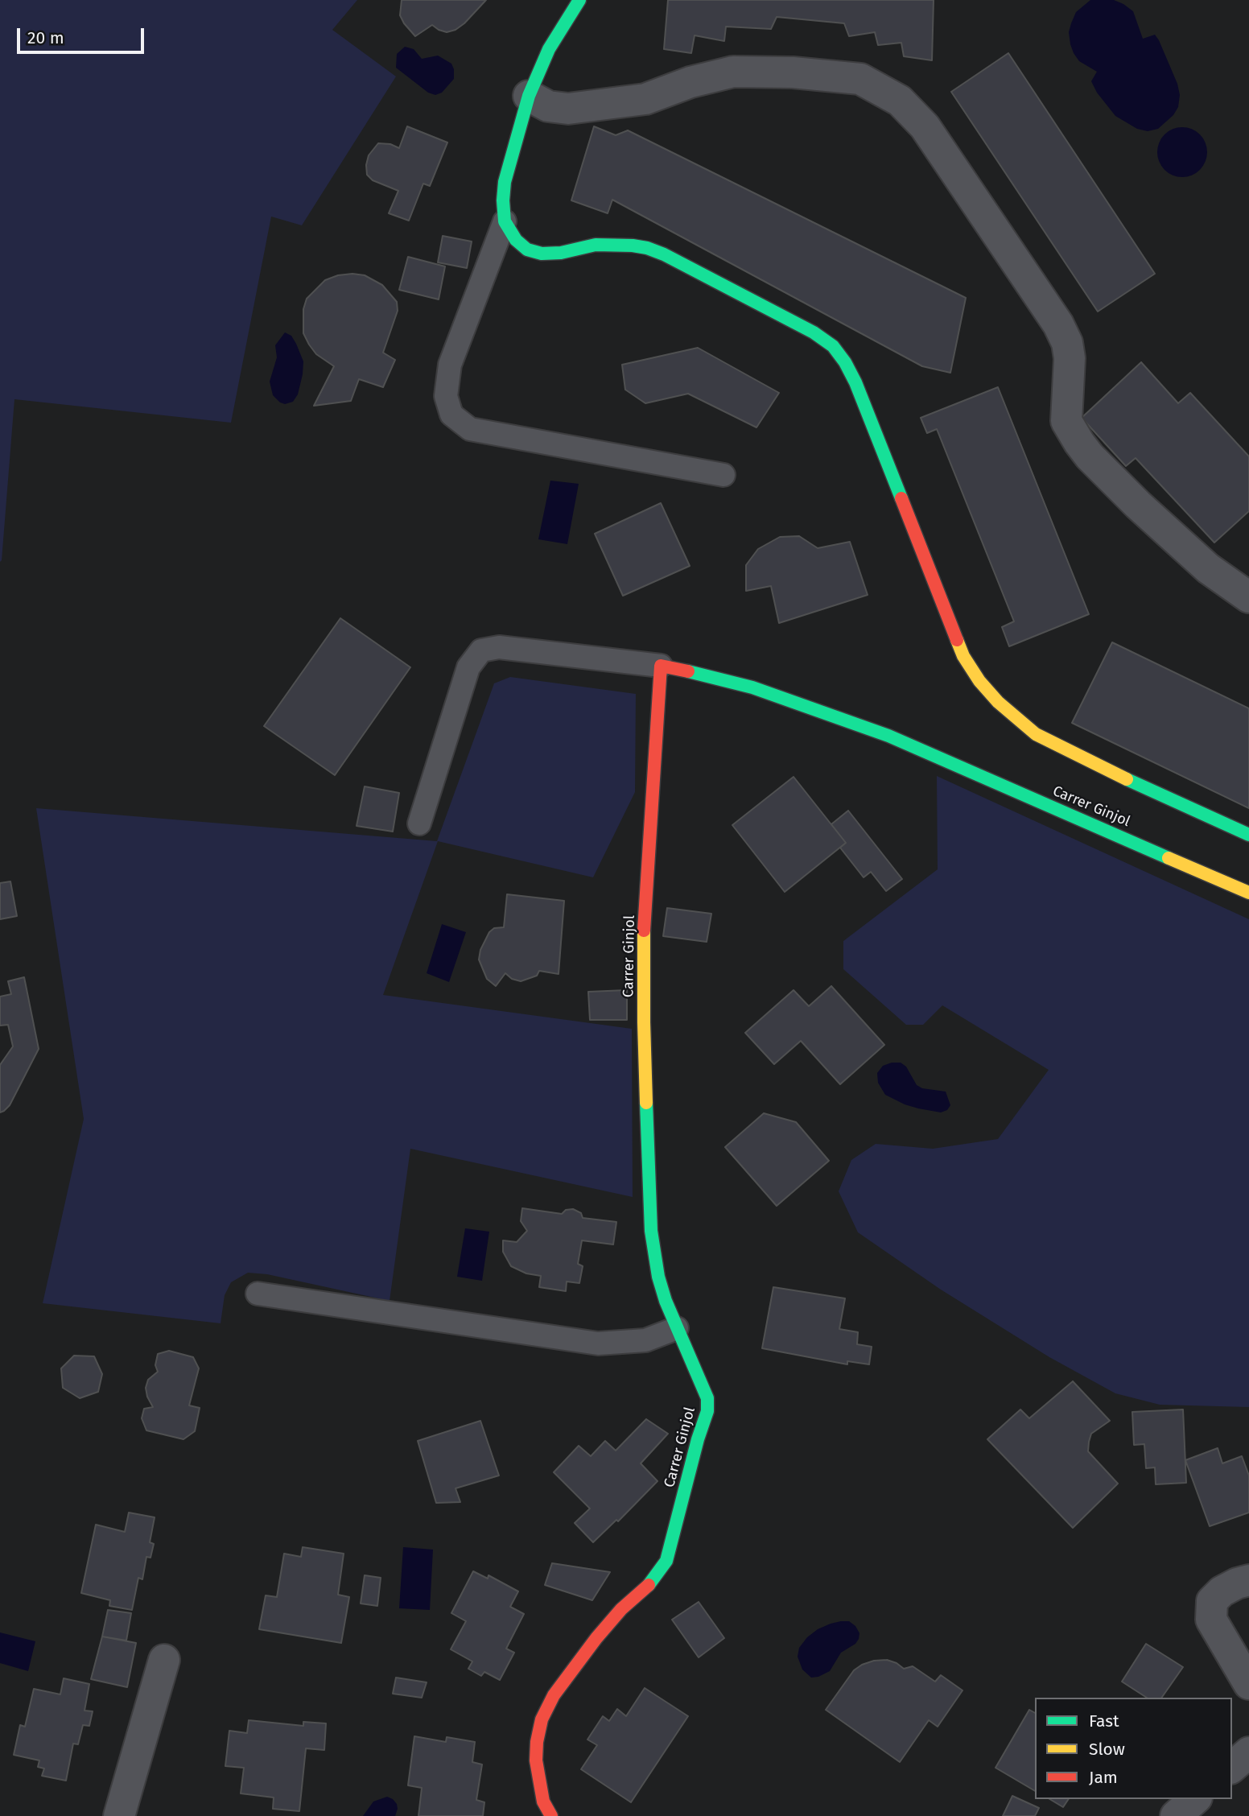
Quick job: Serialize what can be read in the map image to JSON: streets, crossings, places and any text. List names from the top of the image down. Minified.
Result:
{"streets":{"street":["Carrer Ginjol"]},"legend":["Fast","Slow","Jam"],"scale_bar":"20 m"}
